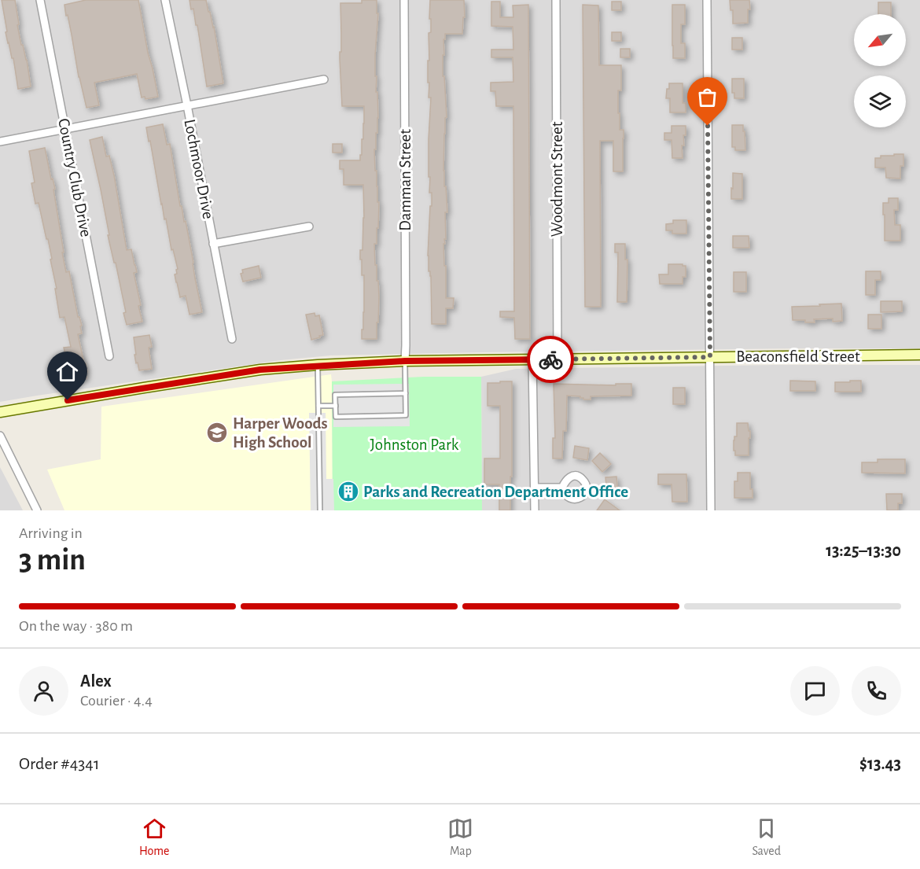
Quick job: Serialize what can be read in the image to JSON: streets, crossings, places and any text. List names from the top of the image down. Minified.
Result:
{"streets":{"street":["Lochmoor Drive","Country Club Drive","Woodmont Street","Damman Street","Beaconsfield Street"]},"crossings":[["Woodmont Street","Beaconsfield Street"],["Damman Street","Beaconsfield Street"]],"parks":["Johnston Park"],"places":{"school or university":["Harper Woods High School"],"building":["Parks and Recreation Department Office"]},"north":"bottom left","page":{"heading":["3 min","Arriving in","13:25–13:30"],"panel":["Alex","Courier · 4.4","Order #4341","$13.43"],"bar":"On the way · 380 m","tabs":["Home","Map","Saved"]}}
